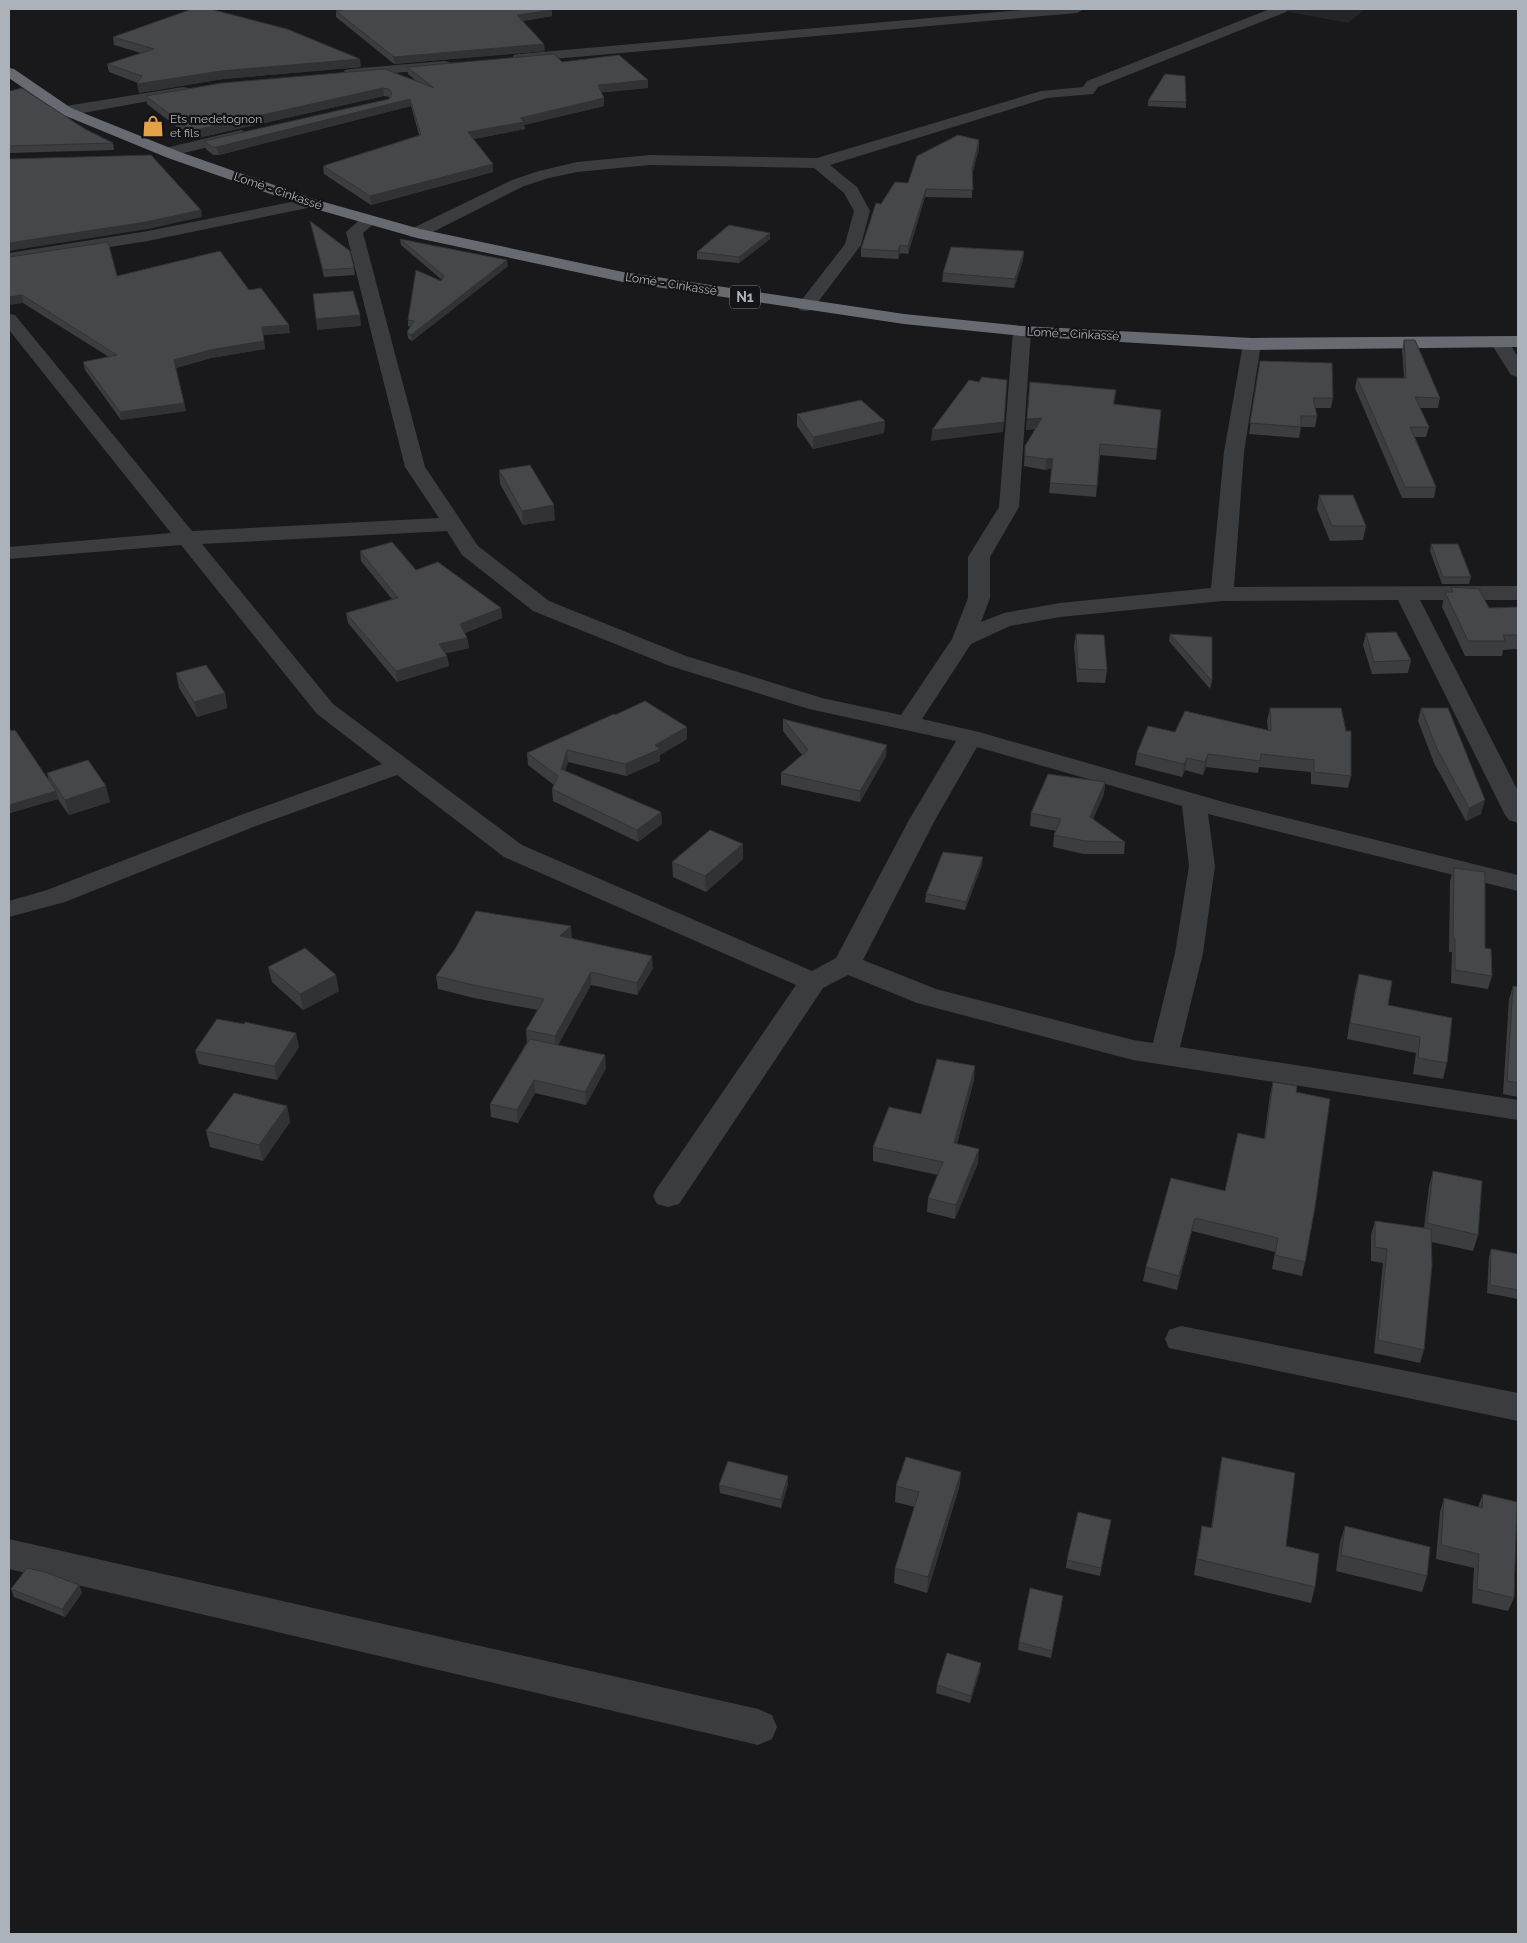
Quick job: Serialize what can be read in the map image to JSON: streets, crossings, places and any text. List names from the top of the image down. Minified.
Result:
{"streets":{"highway":["Lomé - Cinkassé","N1"]},"places":{"shop":["Ets medetognon et fils"]}}
